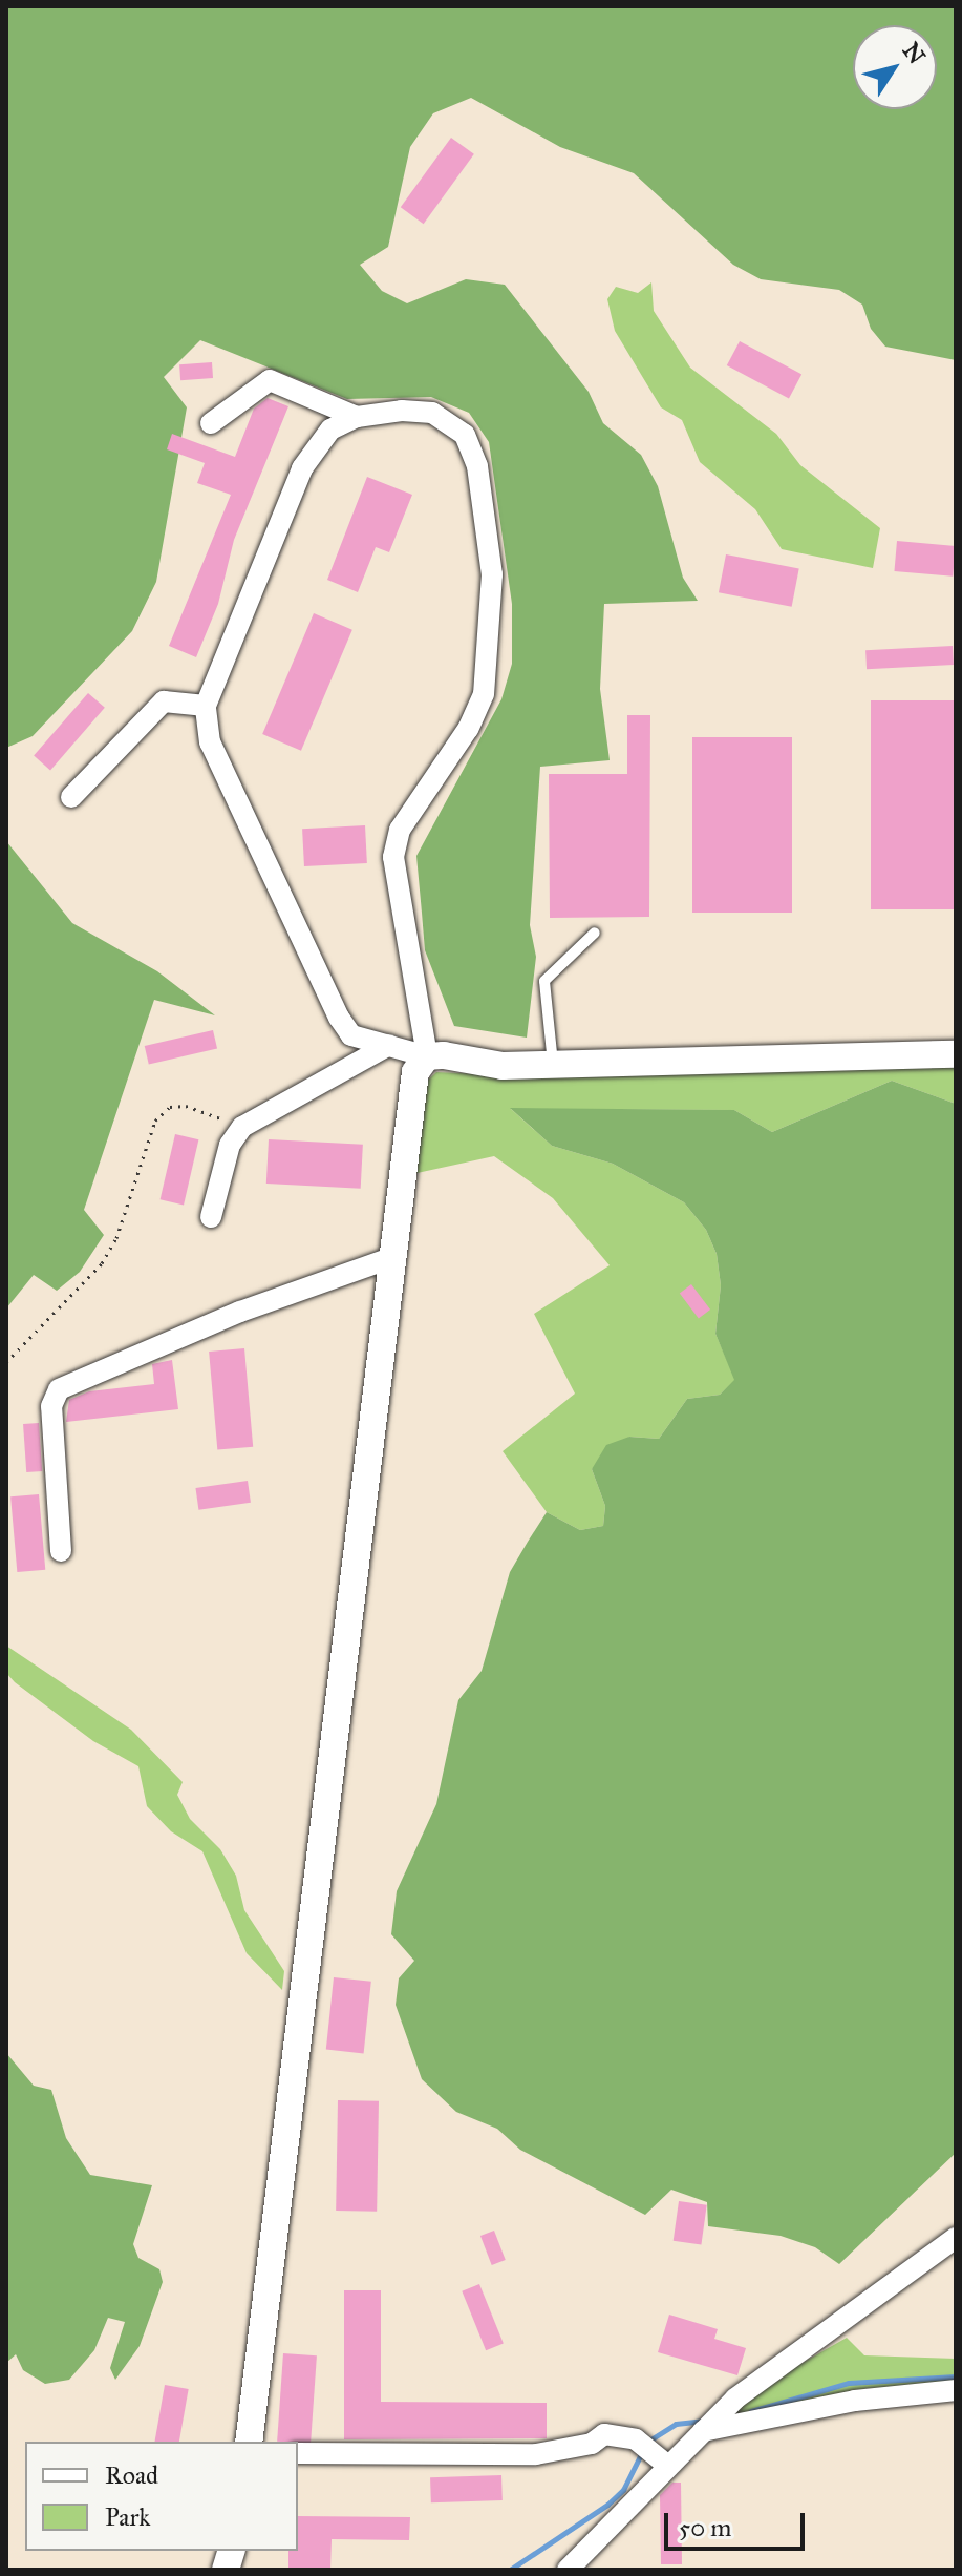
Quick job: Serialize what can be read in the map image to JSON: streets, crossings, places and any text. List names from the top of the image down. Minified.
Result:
{"legend":["Road","Park"],"scale_bar":"50 m","north":"top right"}
